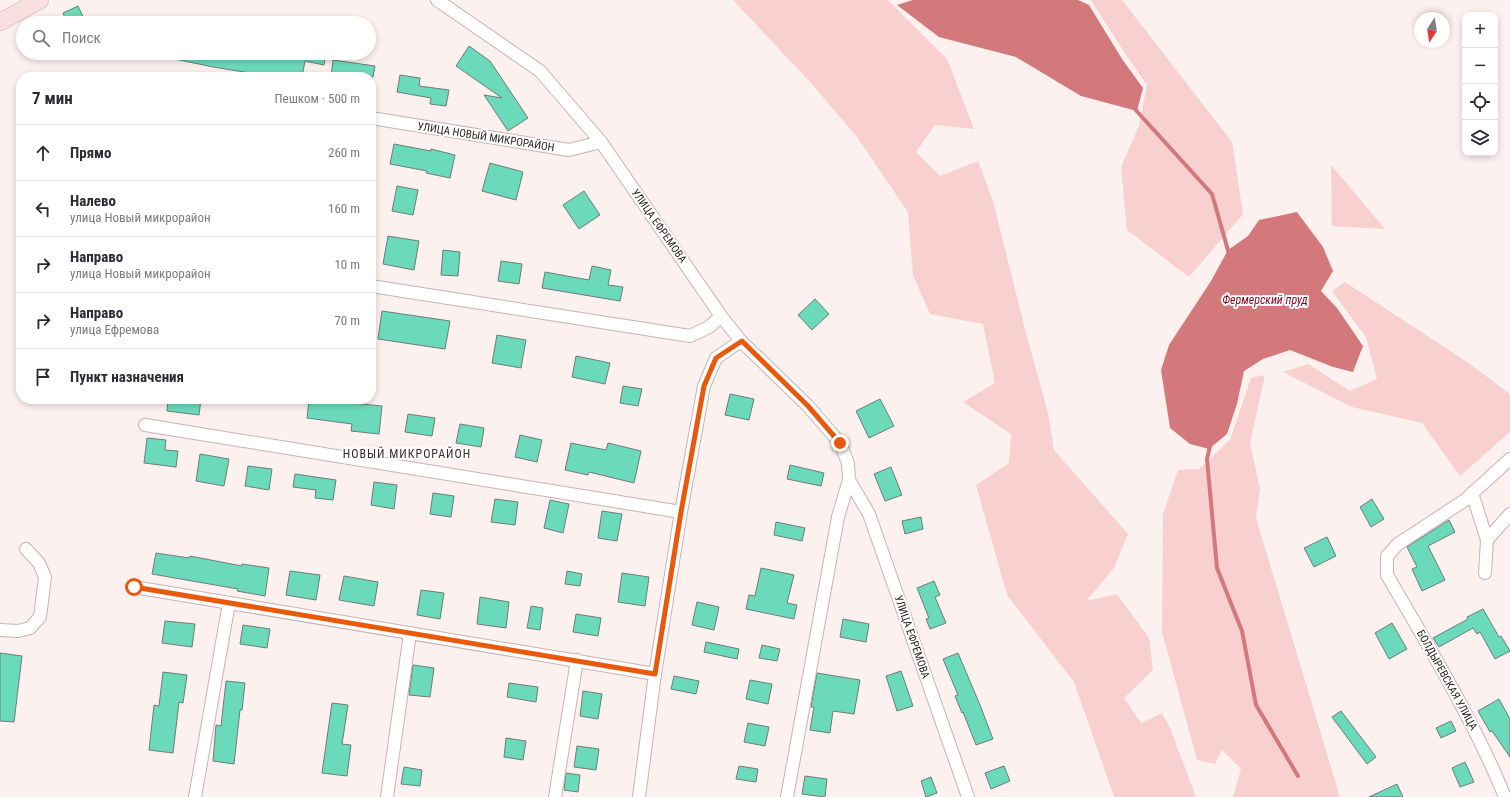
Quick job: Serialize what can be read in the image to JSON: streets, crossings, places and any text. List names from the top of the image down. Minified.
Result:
{"streets":{"street":["УЛИЦА НОВЫЙ МИКРОРАЙОН","УЛИЦА ЕФРЕМОВА","БОЛДЫРЕВСКАЯ УЛИЦА"]},"crossings":[["УЛИЦА НОВЫЙ МИКРОРАЙОН","УЛИЦА ЕФРЕМОВА"]],"districts":["НОВЫЙ МИКРОРАЙОН"],"water":["Фермерский пруд"],"north":"bottom","page":{"map_buttons":["+","−"],"search":"Поиск","heading":["7 мин","Пешком · 500 m"],"list":[["Прямо","260 m"],["Налево","улица Новый микрорайон","160 m"],["Направо","улица Новый микрорайон","10 m"],["Направо","улица Ефремова","70 m"],"Пункт назначения"]}}
